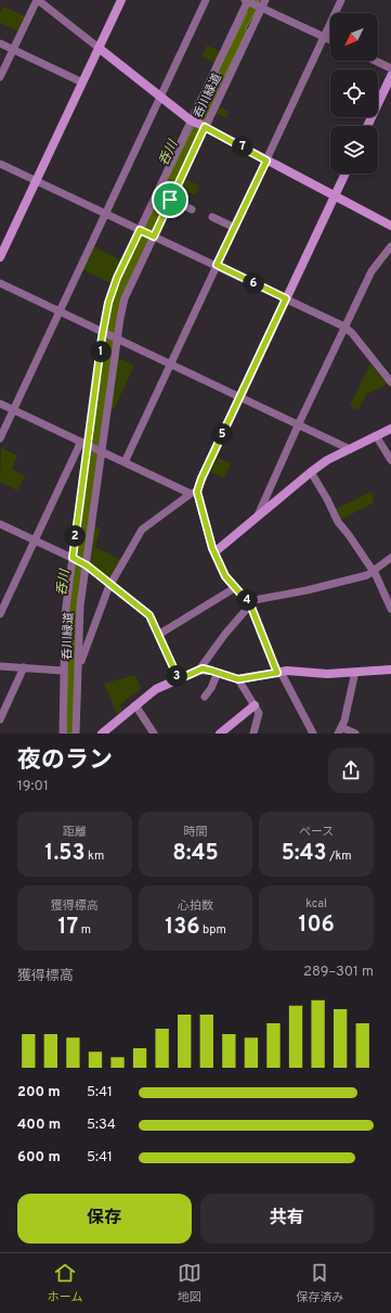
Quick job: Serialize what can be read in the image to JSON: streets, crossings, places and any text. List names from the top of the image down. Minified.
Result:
{"streets":{"street":["呑川緑道"]},"water":["呑川"],"north":"bottom left","page":{"pins":["7","6","1","5","2","4","3"],"heading":["夜のラン","19:01"],"stats":[["距離","1.53 km"],["時間","8:45"],["ペース","5:43 /km"],["獲得標高","17 m"],["心拍数","136 bpm"],["kcal","106"]],"chart":["獲得標高","289–301 m"],"list":[{"name":"200 m","note":"5:41"},{"name":"400 m","note":"5:34"},{"name":"600 m","note":"5:41"}],"buttons":["保存","共有"],"tabs":["ホーム","地図","保存済み"]}}
